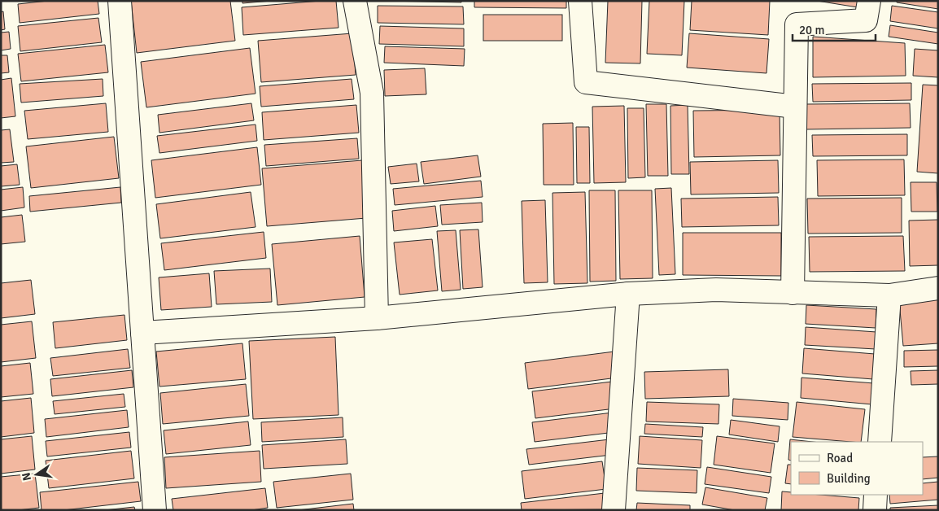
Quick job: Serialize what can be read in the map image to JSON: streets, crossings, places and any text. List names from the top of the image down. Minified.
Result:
{"legend":["Road","Building"],"scale_bar":"20 m","north":"left"}
